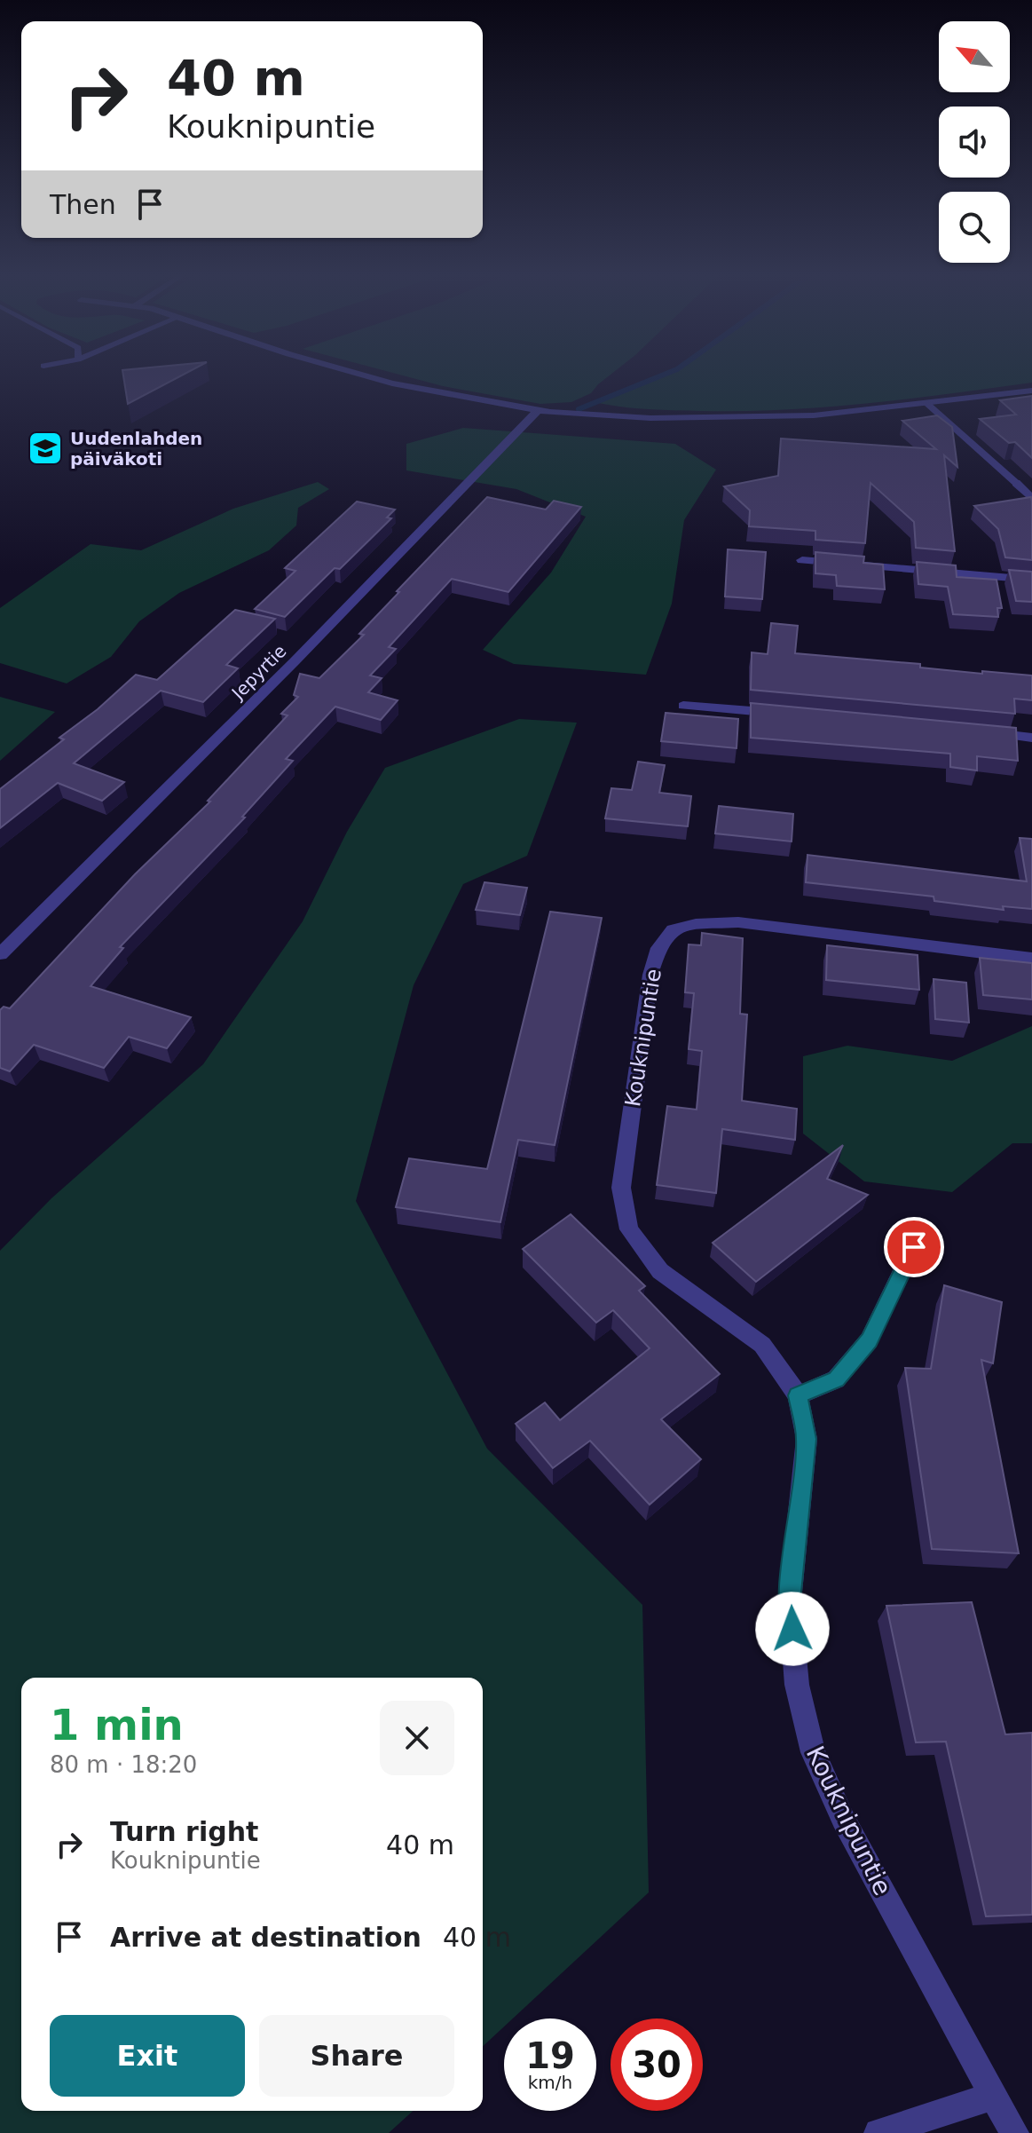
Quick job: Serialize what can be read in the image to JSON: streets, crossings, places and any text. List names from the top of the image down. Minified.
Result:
{"streets":{"street":["Jepyrtie","Kouknipuntie"]},"places":{"school or university":["Uudenlahden päiväkoti"]},"north":"top left","page":{"turn":["40 m","Kouknipuntie"],"then":"Then","heading":["1 min","80 m · 18:20"],"list":[{"name":"Turn right","note":"Kouknipuntie","value":"40 m"},{"name":"Arrive at destination","value":"40 m"}],"buttons":["Exit","Share"],"speed":"19 km/h","limit":"30"}}
